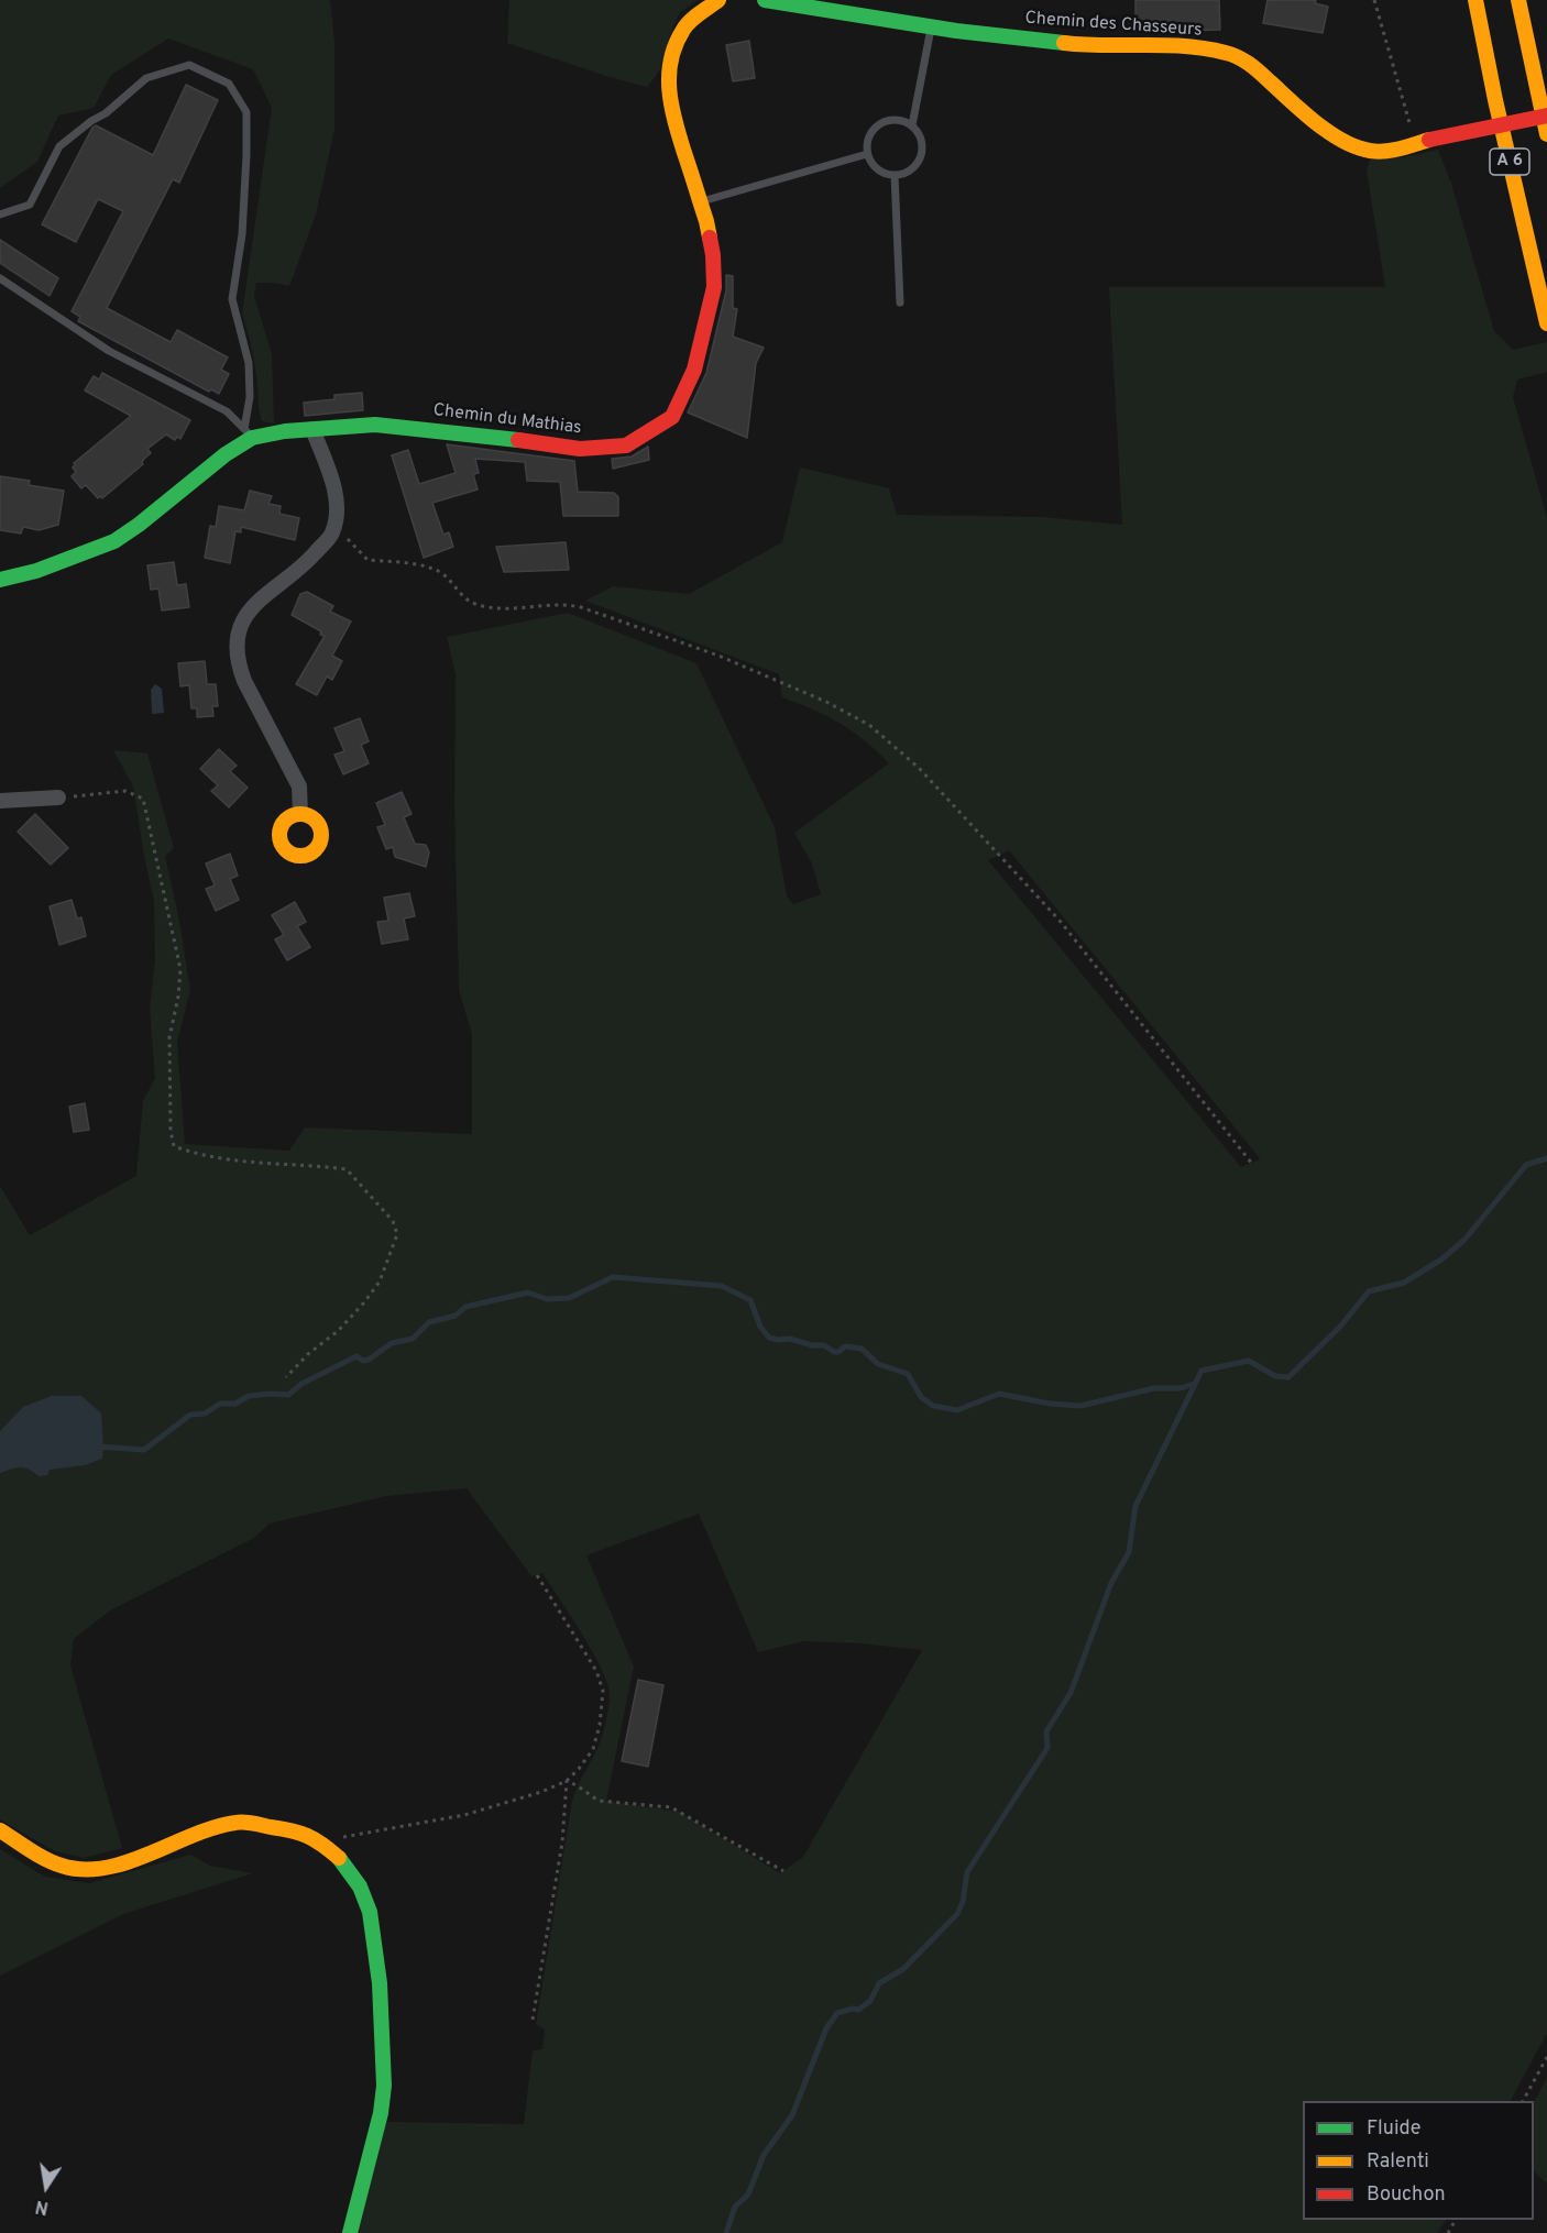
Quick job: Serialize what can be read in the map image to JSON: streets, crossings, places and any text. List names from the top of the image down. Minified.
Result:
{"streets":{"main road":["Chemin des Chasseurs","A 6","Chemin du Mathias"]},"legend":["Fluide","Ralenti","Bouchon"],"north":"bottom"}
